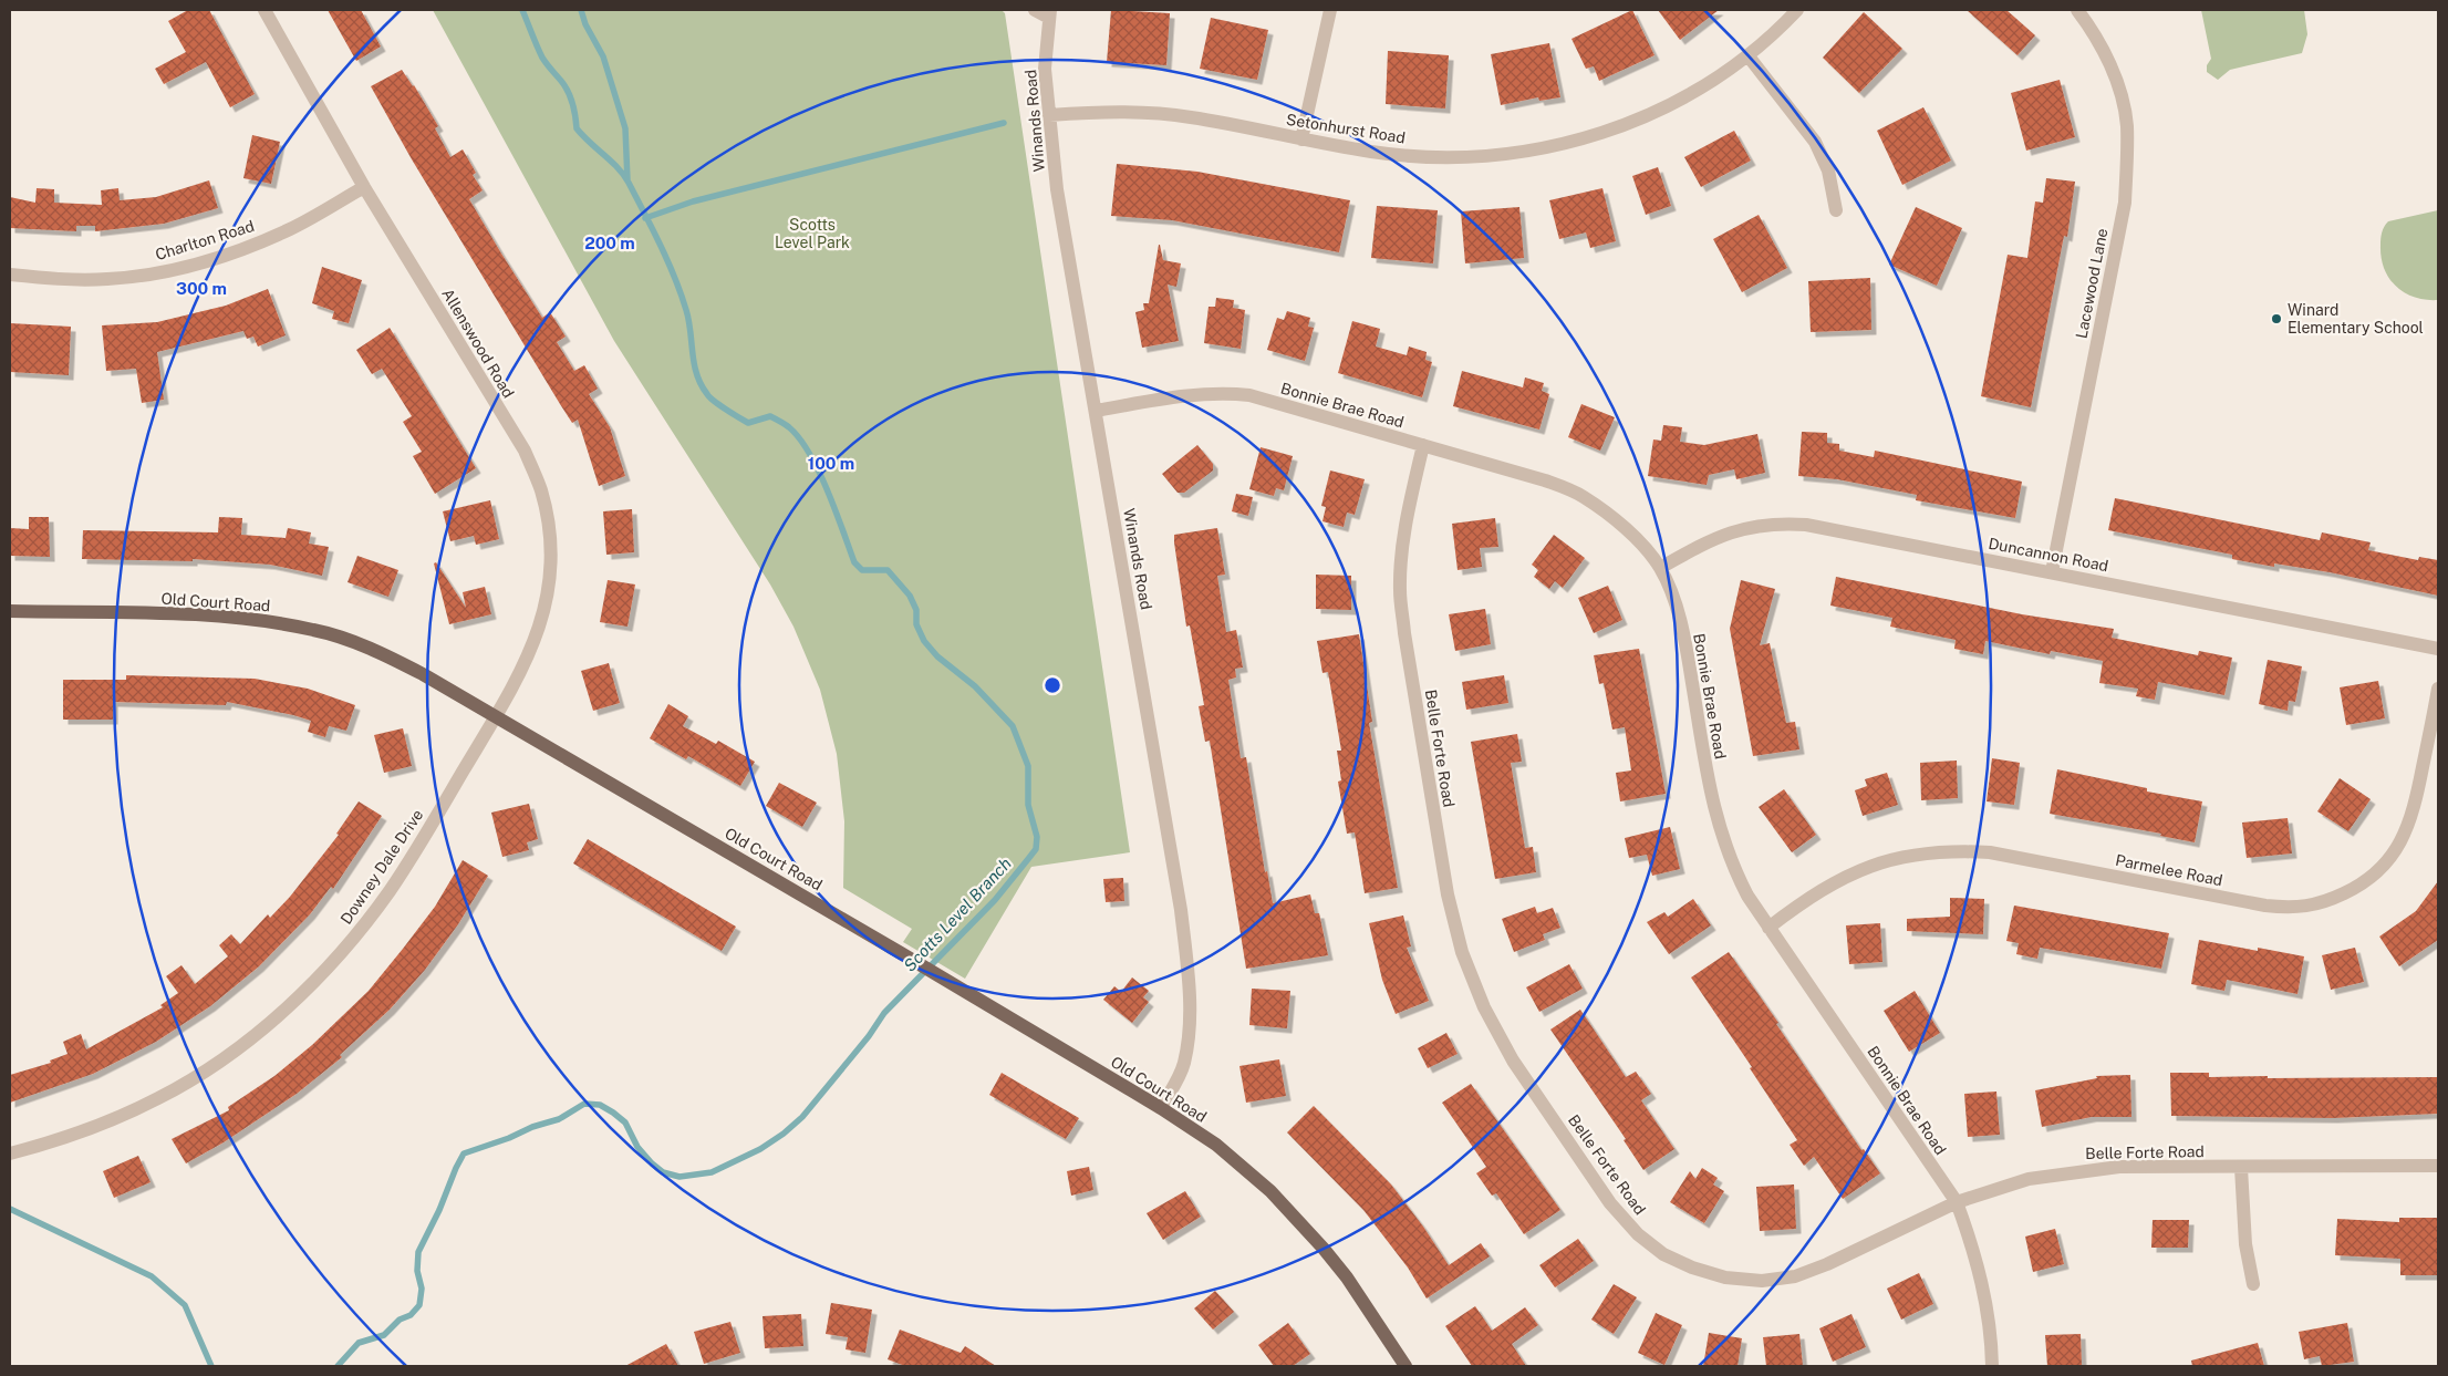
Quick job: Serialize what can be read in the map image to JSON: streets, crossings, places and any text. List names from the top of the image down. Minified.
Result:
{"streets":{"main road":["Old Court Road"],"street":["Winands Road","Setonhurst Road","Charlton Road","Lacewood Lane","Allenswood Road","Bonnie Brae Road","Duncannon Road","Belle Forte Road","Downey Dale Drive","Parmelee Road"]},"crossings":[["Winands Road","Setonhurst Road"],["Winands Road","Bonnie Brae Road"],["Winands Road","Old Court Road"],["Charlton Road","Allenswood Road"],["Lacewood Lane","Duncannon Road"],["Allenswood Road","Old Court Road"],["Allenswood Road","Downey Dale Drive"],["Bonnie Brae Road","Duncannon Road"],["Bonnie Brae Road","Belle Forte Road"],["Bonnie Brae Road","Parmelee Road"],["Old Court Road","Downey Dale Drive"]],"water":["Scotts Level Branch"],"parks":["Scotts Level Park"],"places":["Winard Elementary School"],"rings":["200 m","300 m","100 m"]}
